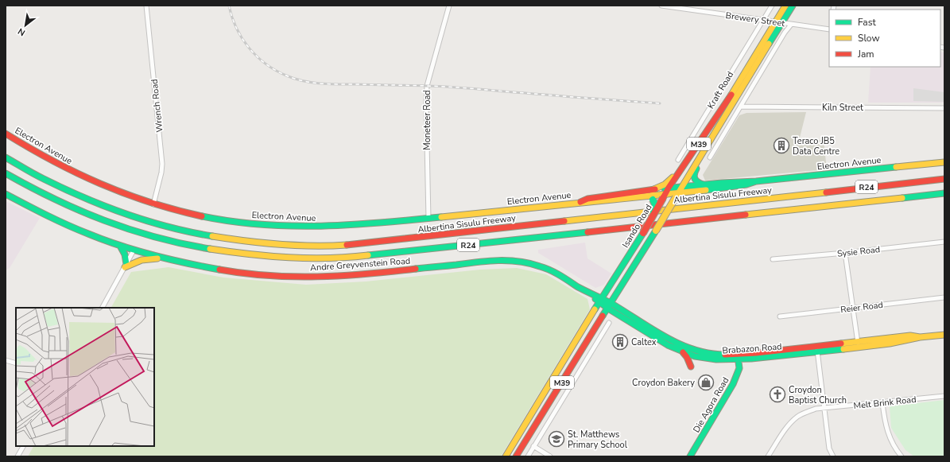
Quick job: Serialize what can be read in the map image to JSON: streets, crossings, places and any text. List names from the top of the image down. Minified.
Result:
{"streets":{"main road":["M39","Electron Avenue","R24","Albertina Sisulu Freeway","Isando Road","Andre Greyvenstein Road","Brabazon Road","Die Agora Road"],"street":["Brewery Street","Kraft Road","Wrench Road","Kiln Street","Moneteer Road","Sysie Road","Reier Road","Melt Brink Road"]},"crossings":[["Brewery Street","Kraft Road"],["Brewery Street","Isando Road"],["Wrench Road","Electron Avenue"],["Moneteer Road","Electron Avenue"],["Electron Avenue","Isando Road"],["Isando Road","Andre Greyvenstein Road"],["Isando Road","Brabazon Road"],["Andre Greyvenstein Road","Brabazon Road"],["Brabazon Road","Die Agora Road"]],"places":{"building":["Teraco JB5 Data Centre","Caltex"],"shop":["Croydon Bakery"],"church":["Croydon Baptist Church"],"school or university":["St. Matthews Primary School"]},"legend":["Fast","Slow","Jam"],"north":"bottom left"}
